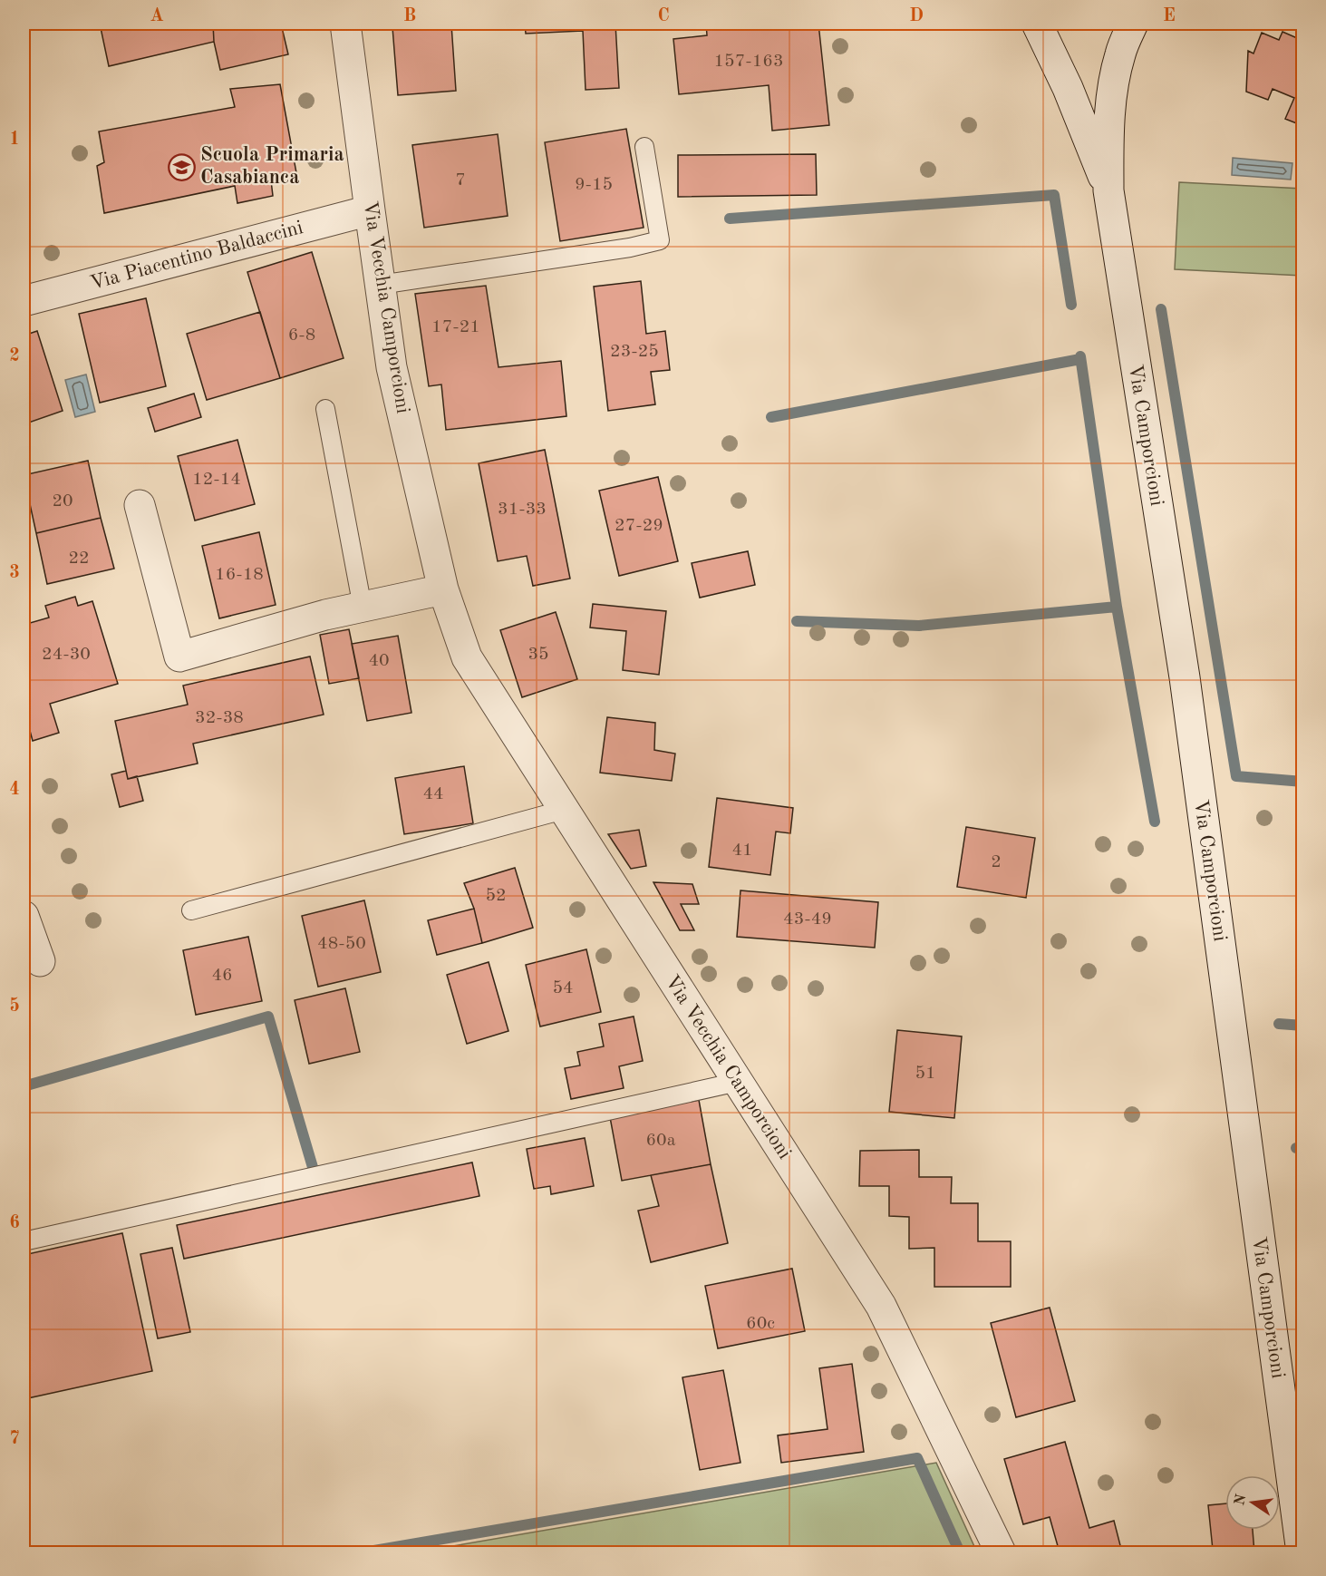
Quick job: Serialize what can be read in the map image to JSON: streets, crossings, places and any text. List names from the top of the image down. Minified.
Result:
{"streets":{"street":["Via Piacentino Baldaccini","Via Vecchia Camporcioni","Via Camporcioni"]},"crossings":[["Via Piacentino Baldaccini","Via Vecchia Camporcioni"]],"places":{"school or university":["Scuola Primaria Casabianca"]},"house_numbers":["157-163","7","9-15","17-21","6-8","23-25","12-14","20","31-33","27-29","22","16-18","24-30","35","40","32-38","44","41","2","52","43-49","48-50","46","54","51","60a","60c"],"north":"left","grid":{"columns":["A","B","C","D","E"],"rows":["1","2","3","4","5","6","7"]}}
